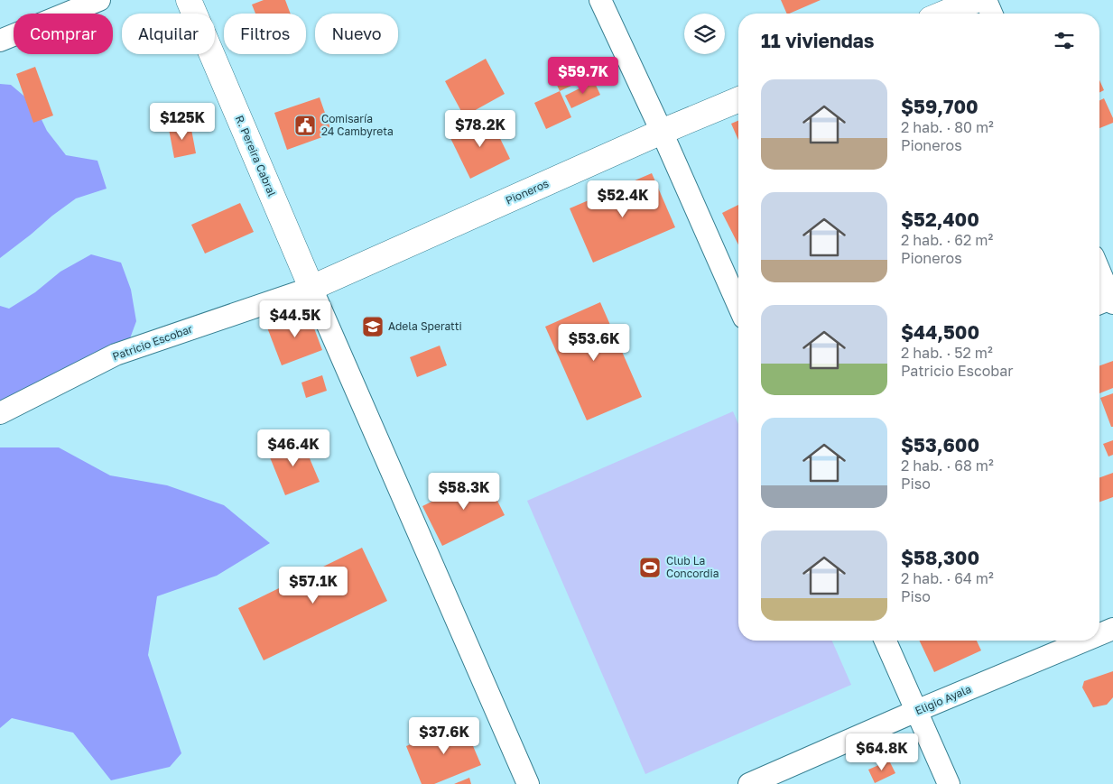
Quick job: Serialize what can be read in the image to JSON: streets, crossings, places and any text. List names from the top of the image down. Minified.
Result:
{"streets":{"main road":["R. Pereira Cabral","Pioneros"],"street":["Patricio Escobar","Eligio Ayala"]},"crossings":[["R. Pereira Cabral","Pioneros"],["R. Pereira Cabral","Patricio Escobar"],["Pioneros","Patricio Escobar"]],"places":{"public building":["Comisaría 24 Cambyreta"],"school or university":["Adela Speratti"],"sports":["Club La Concordia"]},"page":{"chip":["Comprar","Alquilar","Filtros","Nuevo"],"heading":"11 viviendas","price":["$59.7K","$125K","$78.2K","$52.4K","$44.5K","$53.6K","$46.4K","$58.3K","$57.1K","$37.6K","$64.8K"],"list":[{"name":"$59,700","note":"2 hab. · 80 m² · Pioneros"},{"name":"$52,400","note":"2 hab. · 62 m² · Pioneros"},{"name":"$44,500","note":"2 hab. · 52 m² · Patricio Escobar"},{"name":"$53,600","note":"2 hab. · 68 m² · Piso"},{"name":"$58,300","note":"2 hab. · 64 m² · Piso"}]}}
